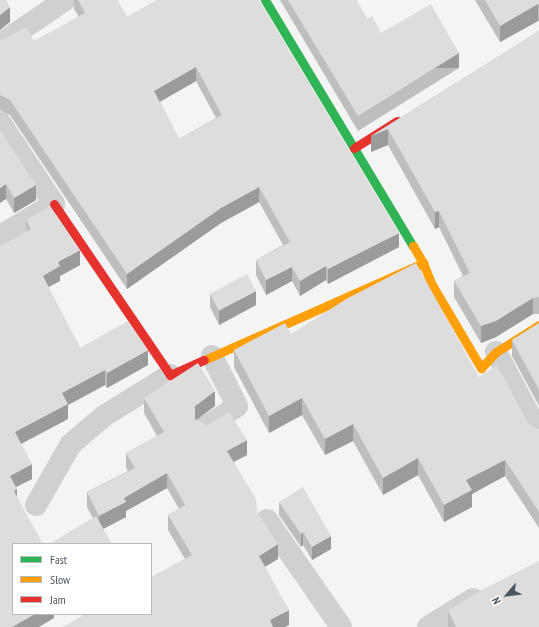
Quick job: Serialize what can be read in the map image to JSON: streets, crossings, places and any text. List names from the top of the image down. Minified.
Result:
{"legend":["Fast","Slow","Jam"],"north":"bottom left"}
